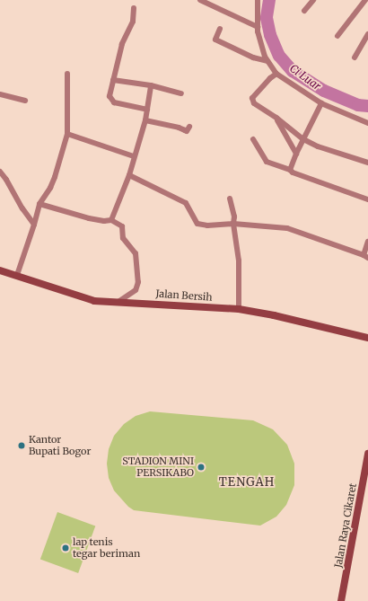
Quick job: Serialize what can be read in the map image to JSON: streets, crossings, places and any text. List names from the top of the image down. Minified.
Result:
{"streets":{"street":["Jalan Bersih","Jalan Raya Cikaret"]},"districts":["TENGAH"],"water":["Ci Luar"],"places":["Kantor Bupati Bogor","STADION MINI PERSIKABO","lap tenis tegar beriman"]}
